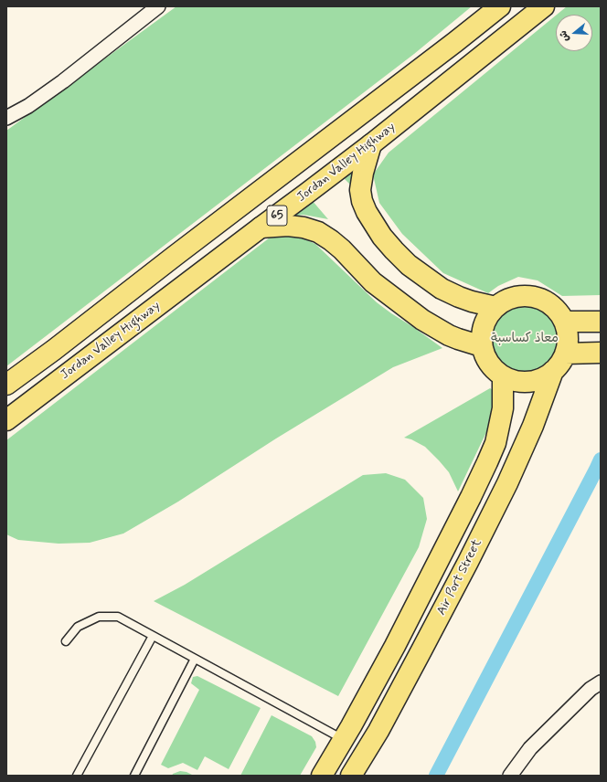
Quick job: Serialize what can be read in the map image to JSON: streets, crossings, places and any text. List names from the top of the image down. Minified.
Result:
{"streets":{"main road":["Jordan Valley Highway","65","Air Port Street"]},"parks":["معاذ كساسبة"],"north":"left"}
